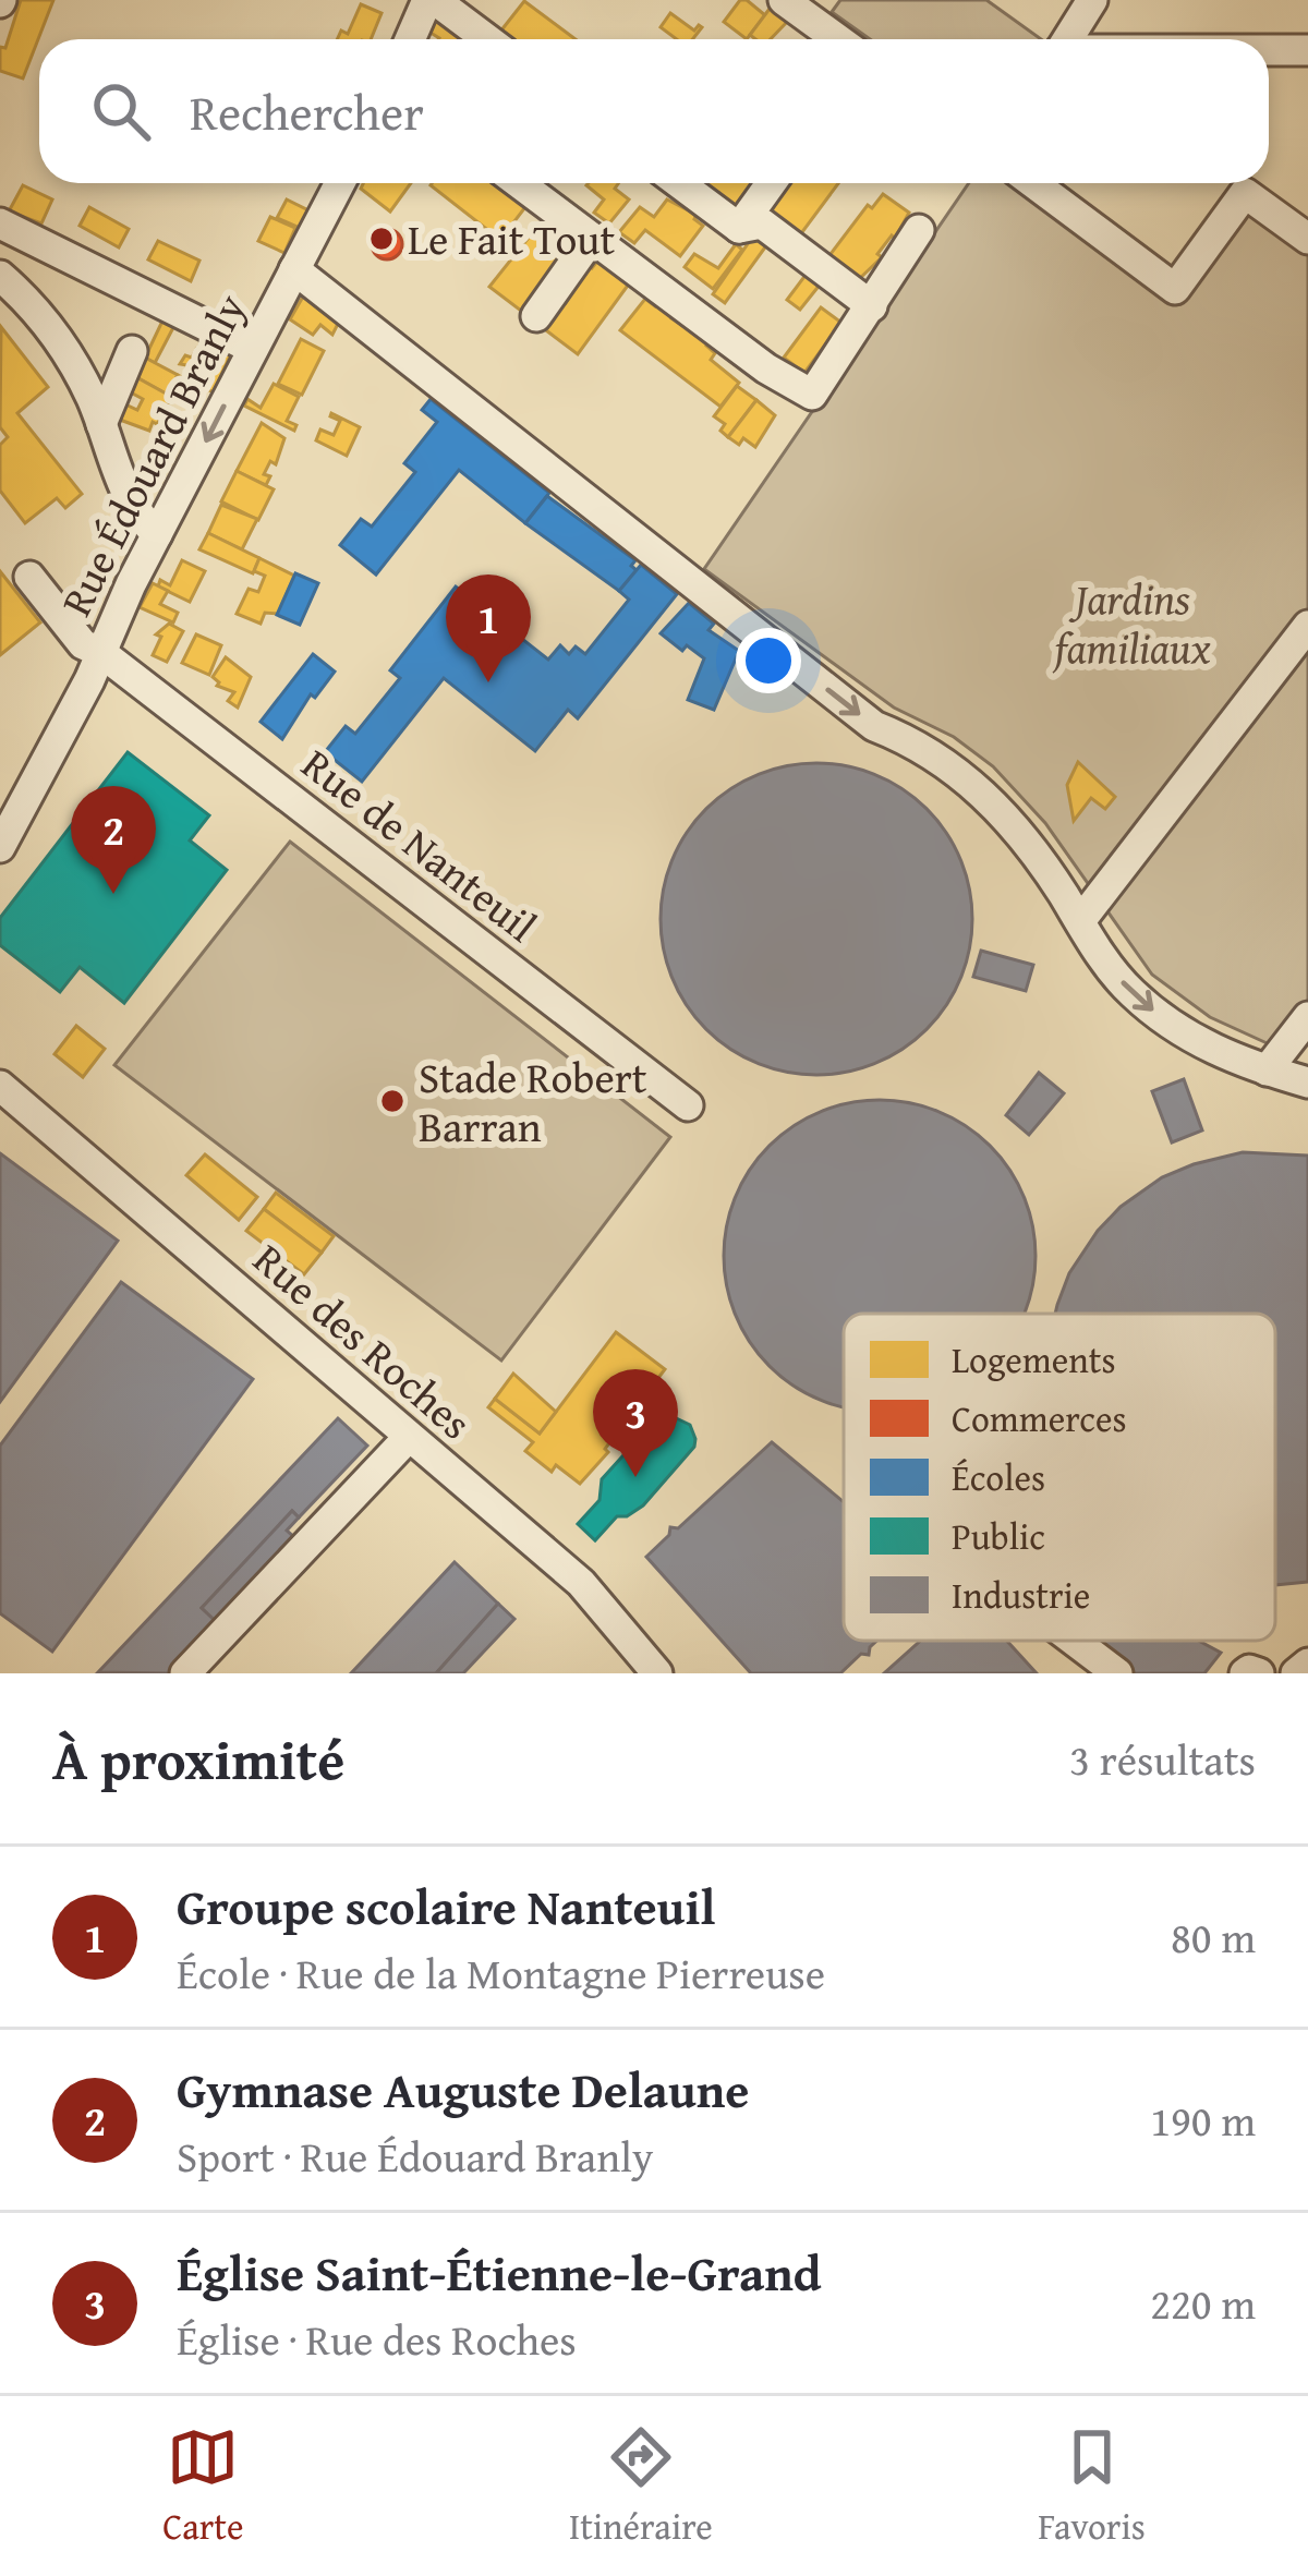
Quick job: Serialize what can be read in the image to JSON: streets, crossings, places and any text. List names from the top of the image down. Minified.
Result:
{"streets":{"street":["Rue Édouard Branly","Rue de Nanteuil","Rue des Roches"]},"crossings":[["Rue Édouard Branly","Rue de Nanteuil"]],"parks":["Jardins familiaux"],"places":["Le Fait Tout","Stade Robert Barran"],"legend":["Logements","Commerces","Écoles","Public","Industrie"],"page":{"search":"Rechercher","pins":["1","2","3"],"heading":["À proximité","3 résultats"],"list":[{"mark":"1","name":"Groupe scolaire Nanteuil","note":"École · Rue de la Montagne Pierreuse","value":"80 m"},{"mark":"2","name":"Gymnase Auguste Delaune","note":"Sport · Rue Édouard Branly","value":"190 m"},{"mark":"3","name":"Église Saint-Étienne-le-Grand","note":"Église · Rue des Roches","value":"220 m"}],"nav":["Carte","Itinéraire","Favoris"]}}
